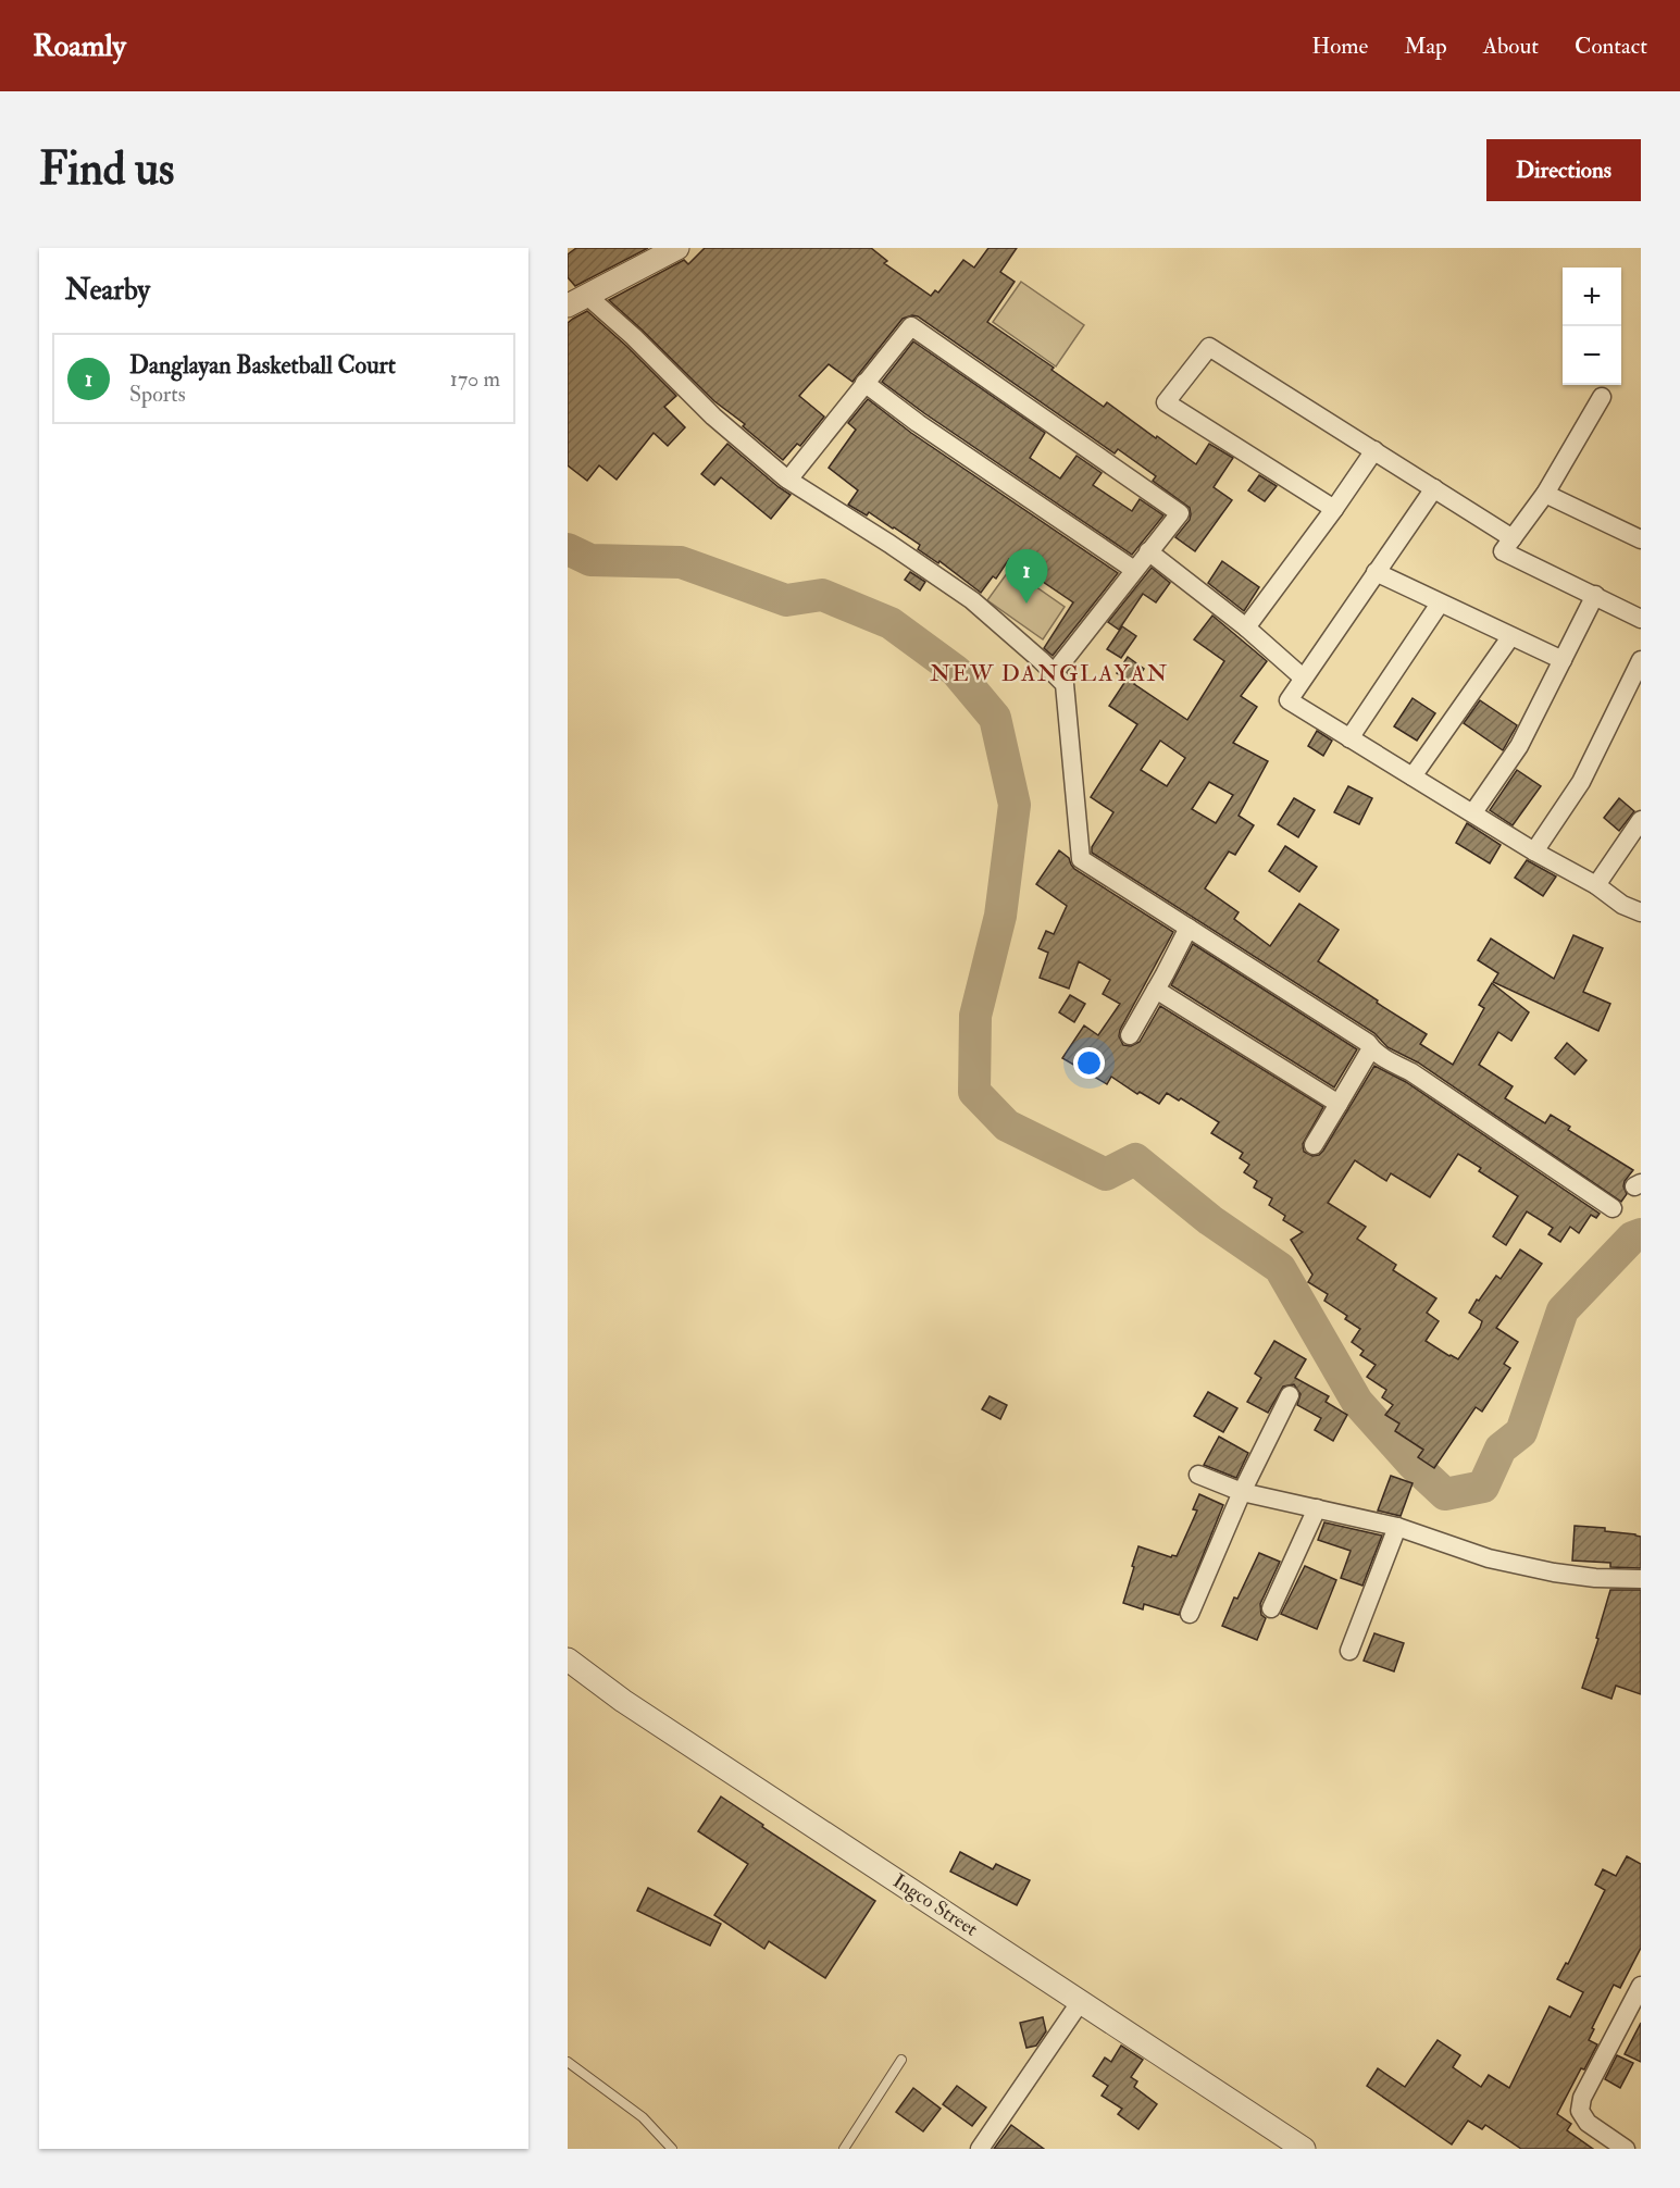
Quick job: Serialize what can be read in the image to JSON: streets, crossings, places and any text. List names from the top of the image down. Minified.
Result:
{"streets":{"street":["Ingco Street"]},"districts":["NEW DANGLAYAN"],"page":{"header":"Roamly","nav":["Home","Map","About","Contact"],"buttons":"Directions","title":"Find us","heading":"Nearby","map_buttons":["+","−"],"list":[{"mark":"1","name":"Danglayan Basketball Court","note":"Sports","value":"170 m"}],"pins":"1"}}
